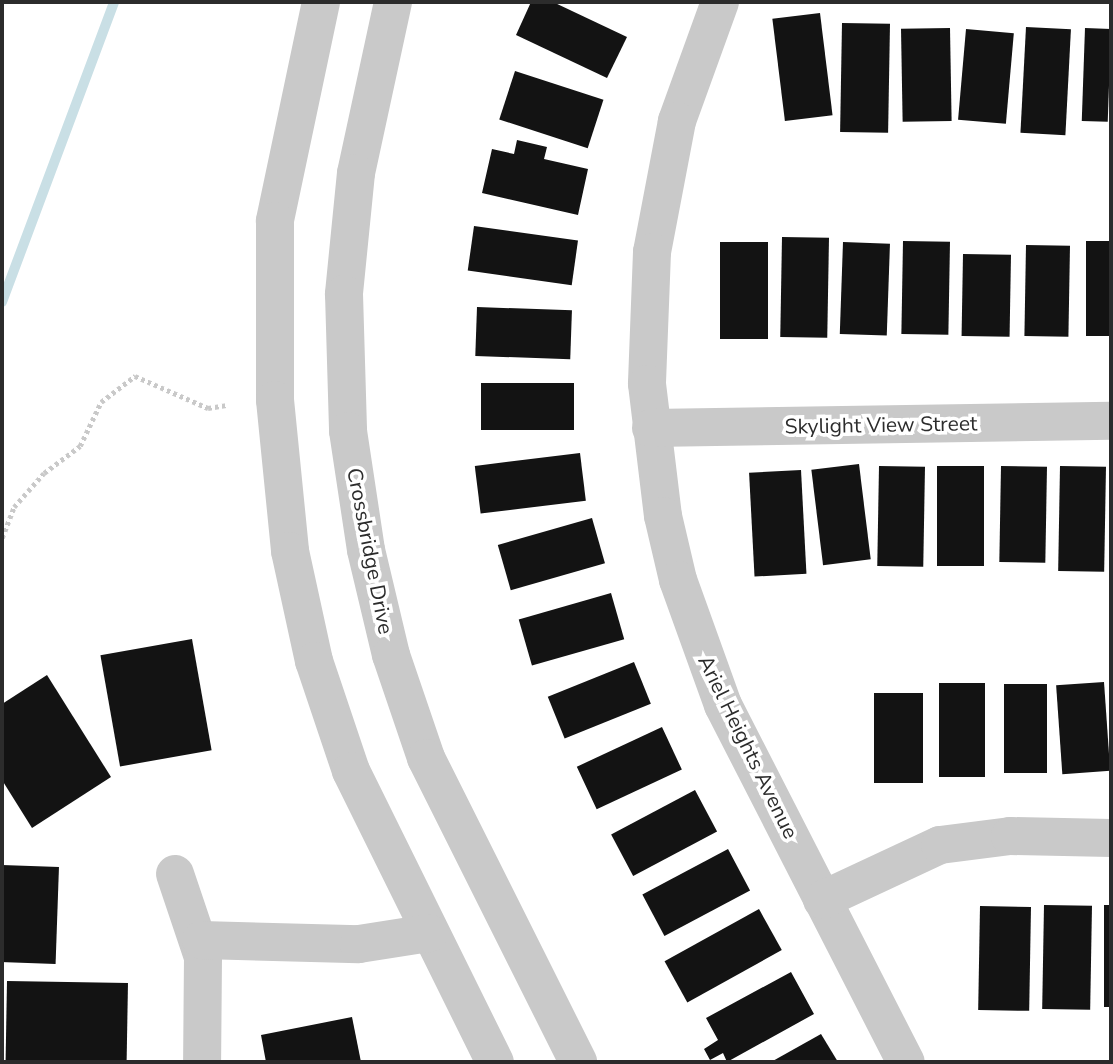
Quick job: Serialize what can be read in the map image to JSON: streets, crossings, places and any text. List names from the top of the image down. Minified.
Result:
{"streets":{"street":["Skylight View Street","Crossbridge Drive","Ariel Heights Avenue"]},"crossings":[["Skylight View Street","Ariel Heights Avenue"]]}
